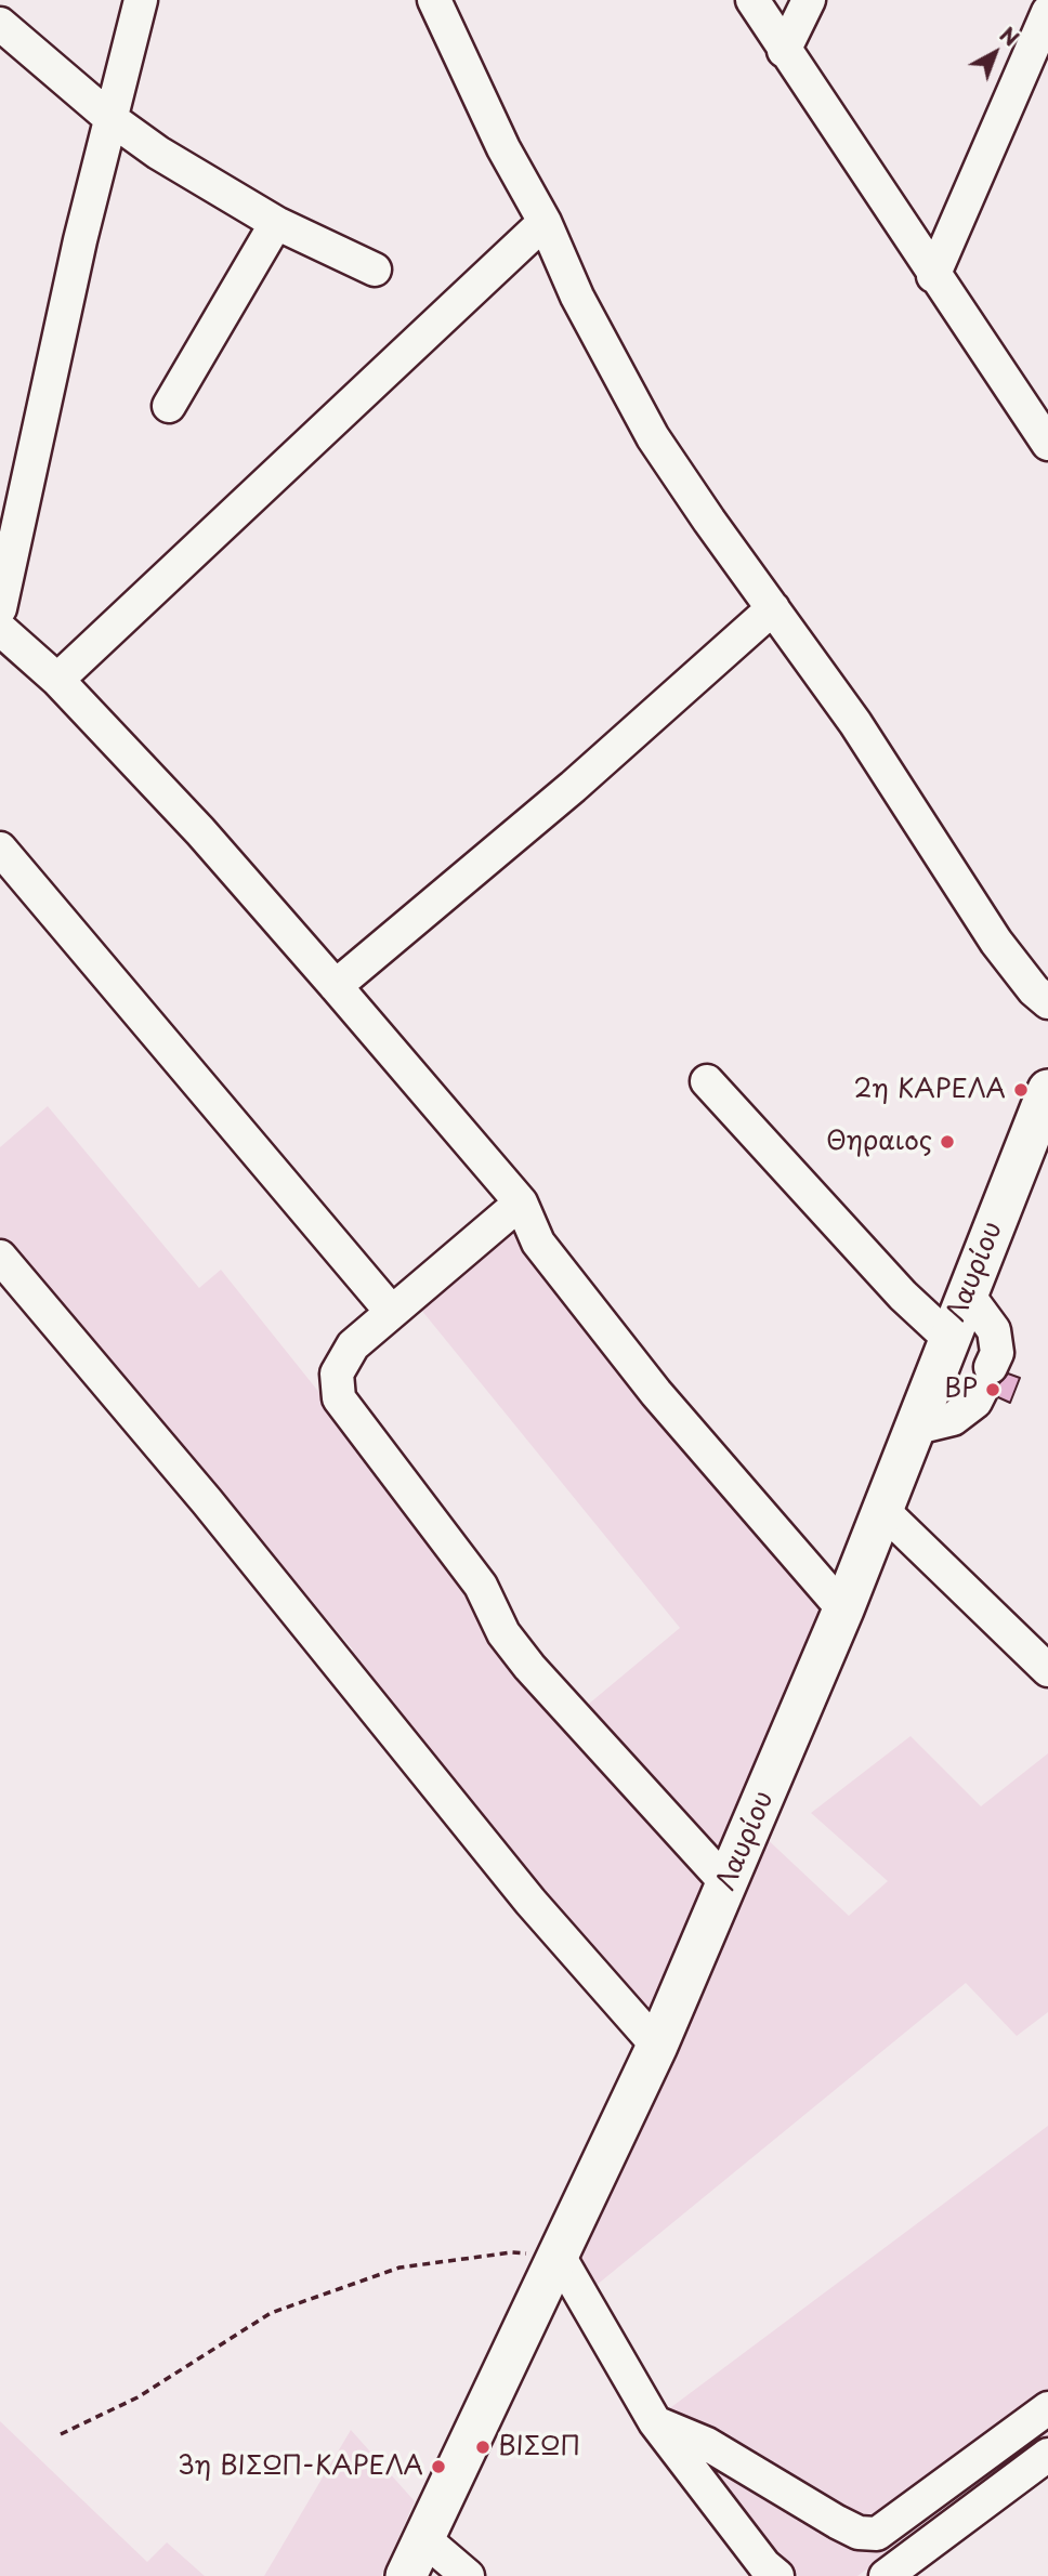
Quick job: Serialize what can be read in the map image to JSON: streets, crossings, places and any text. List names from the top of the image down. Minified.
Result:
{"streets":{"main road":["Λαυρίου"]},"places":["2η ΚΑΡΕΛΑ","Θηραιος","BP","ΒΙΣΩΠ","3η ΒΙΣΩΠ-ΚΑΡΕΛΑ"],"north":"top right"}
